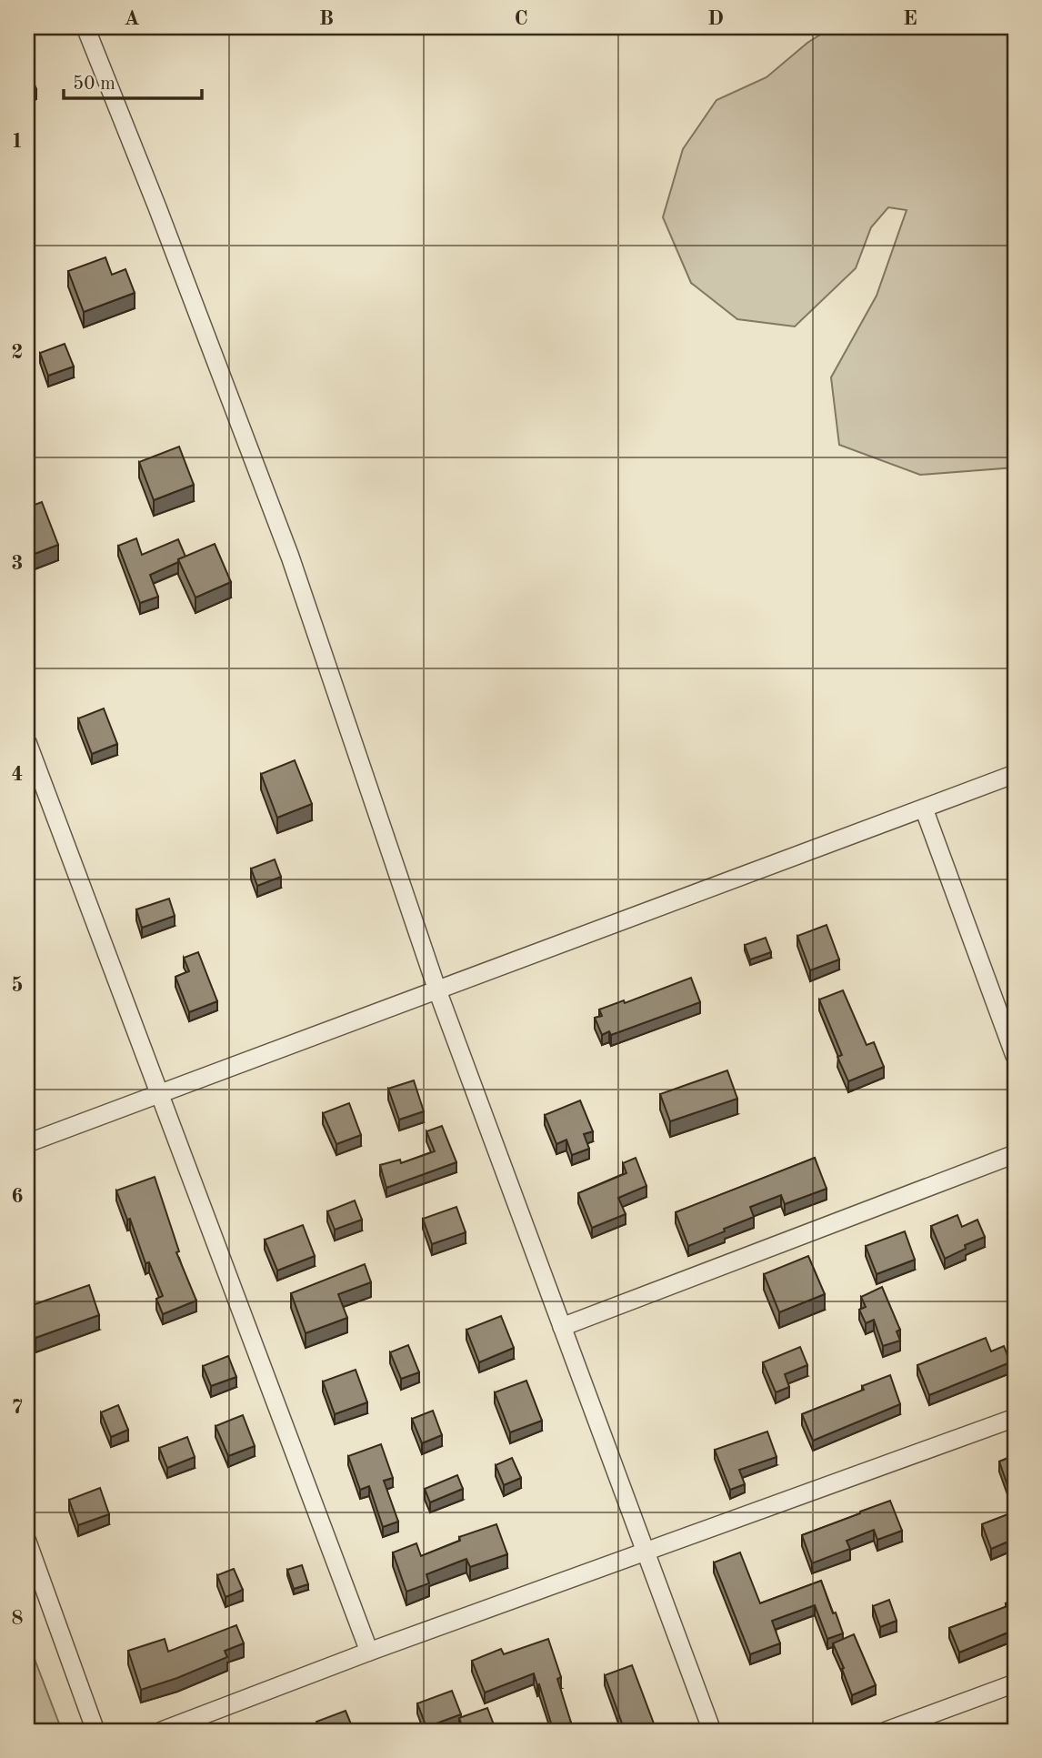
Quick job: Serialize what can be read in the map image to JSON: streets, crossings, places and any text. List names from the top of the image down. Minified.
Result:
{"scale_bar":"50 m","grid":{"columns":["A","B","C","D","E"],"rows":["1","2","3","4","5","6","7","8"]}}
